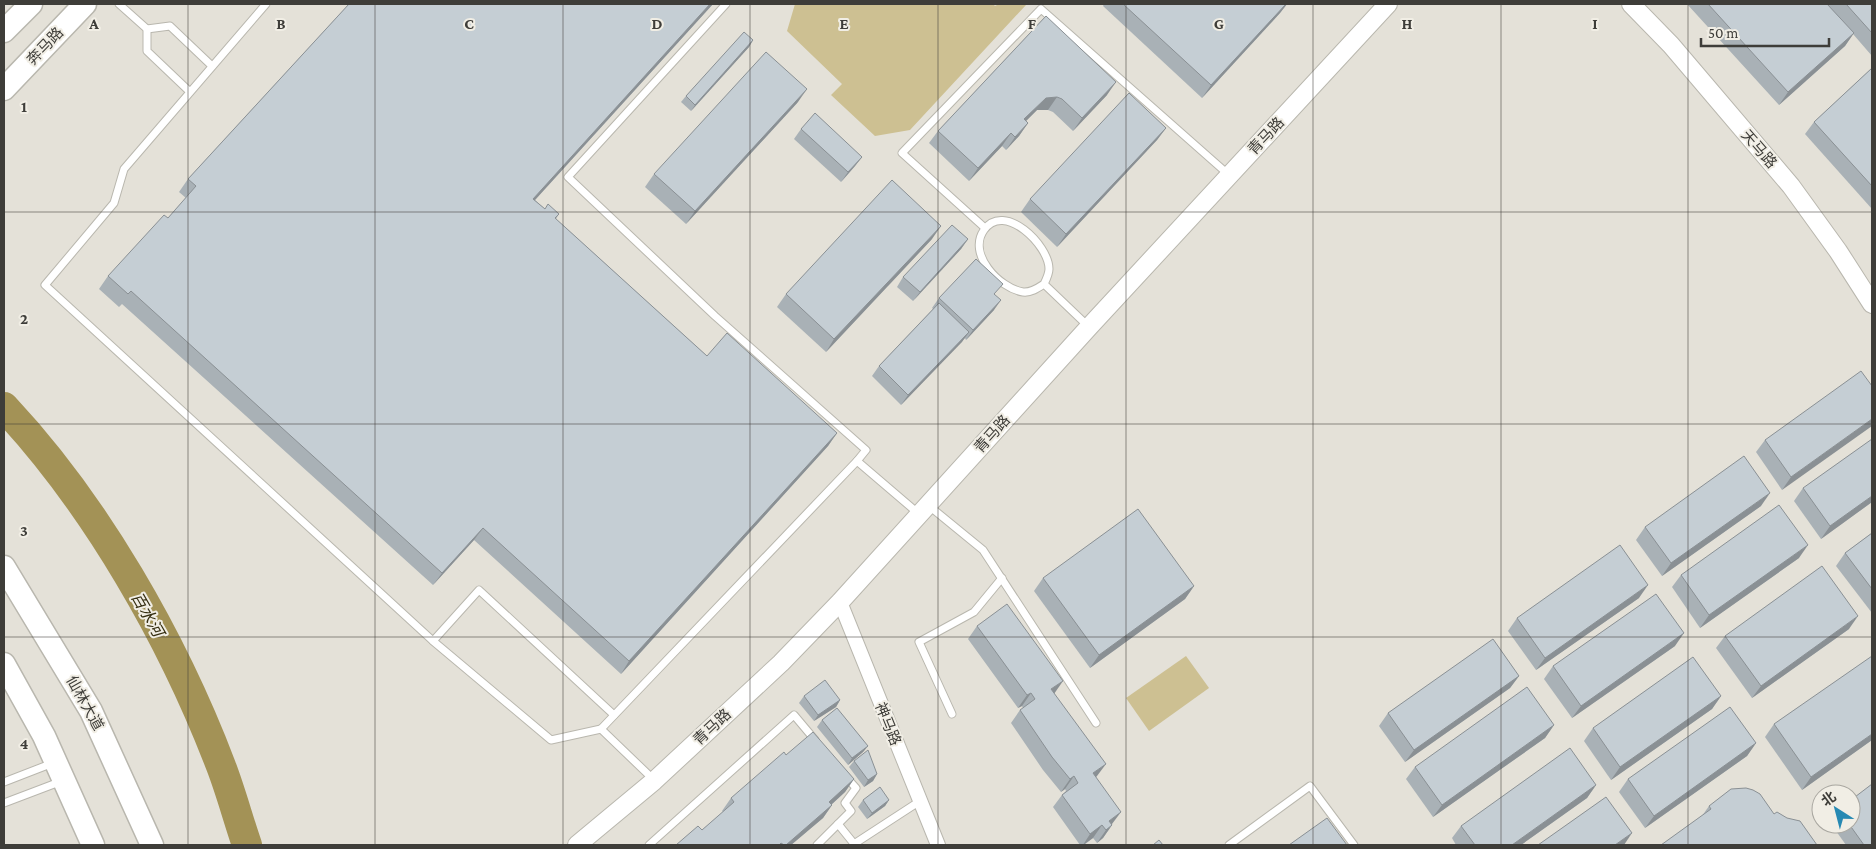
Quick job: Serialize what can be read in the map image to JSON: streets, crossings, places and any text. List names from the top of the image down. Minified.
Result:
{"streets":{"main road":["奔马路","仙林大道"],"street":["青马路","天马路","神马路"]},"crossings":[["青马路","神马路"]],"water":["百水河"],"scale_bar":"50 m","north":"top left","grid":{"columns":["A","B","C","D","E","F","G","H","I"],"rows":["1","2","3","4"]}}
